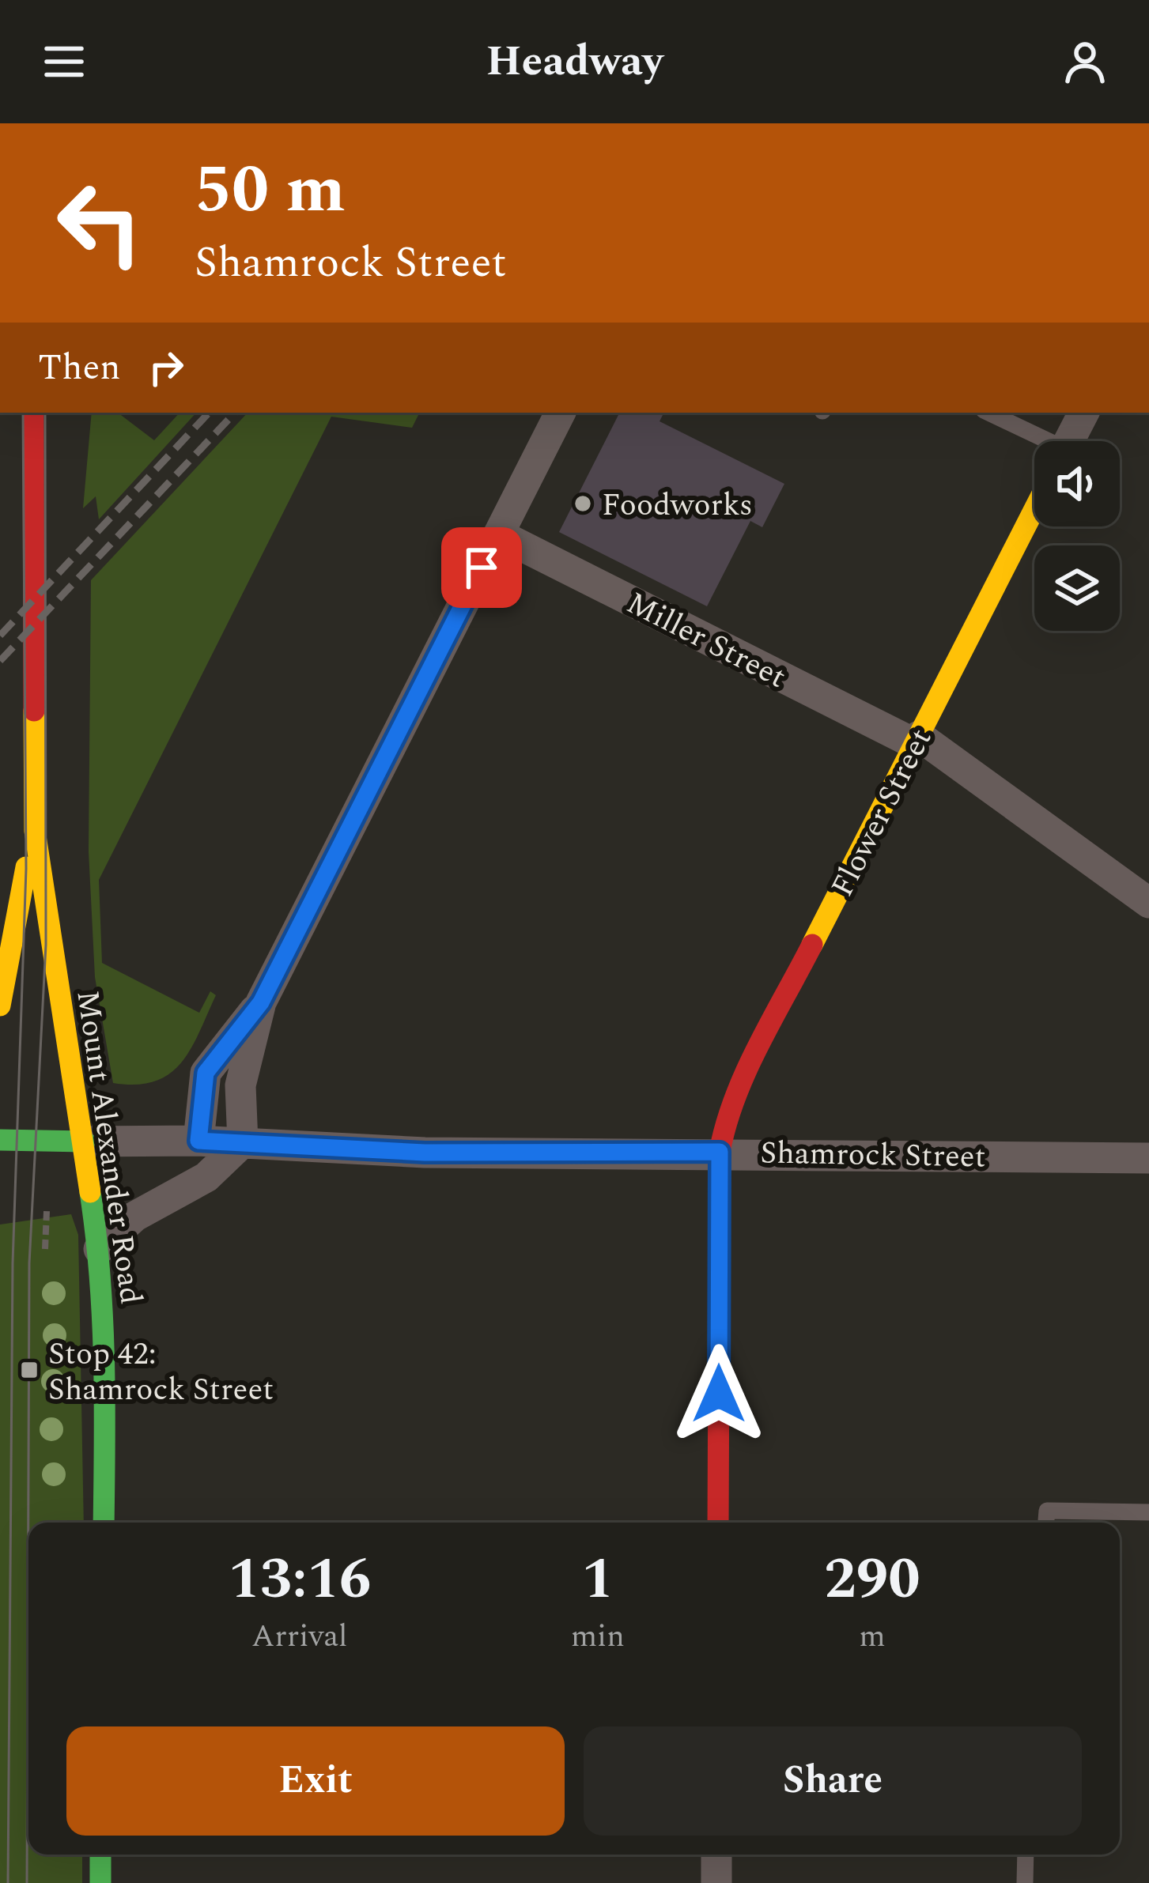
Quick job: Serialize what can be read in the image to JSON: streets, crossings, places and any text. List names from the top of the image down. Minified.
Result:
{"streets":{"main road":["Flower Street","Mount Alexander Road"],"street":["Miller Street","Shamrock Street"]},"crossings":[["Miller Street","Flower Street"],["Flower Street","Shamrock Street"],["Mount Alexander Road","Shamrock Street"]],"places":{"other":["Foodworks"],"transit":["Stop 42: Shamrock Street"]},"page":{"header":"Headway","turn":["50 m","Shamrock Street"],"then":"Then","eta":["13:16","Arrival","1","min","290","m"],"buttons":["Exit","Share"]}}
